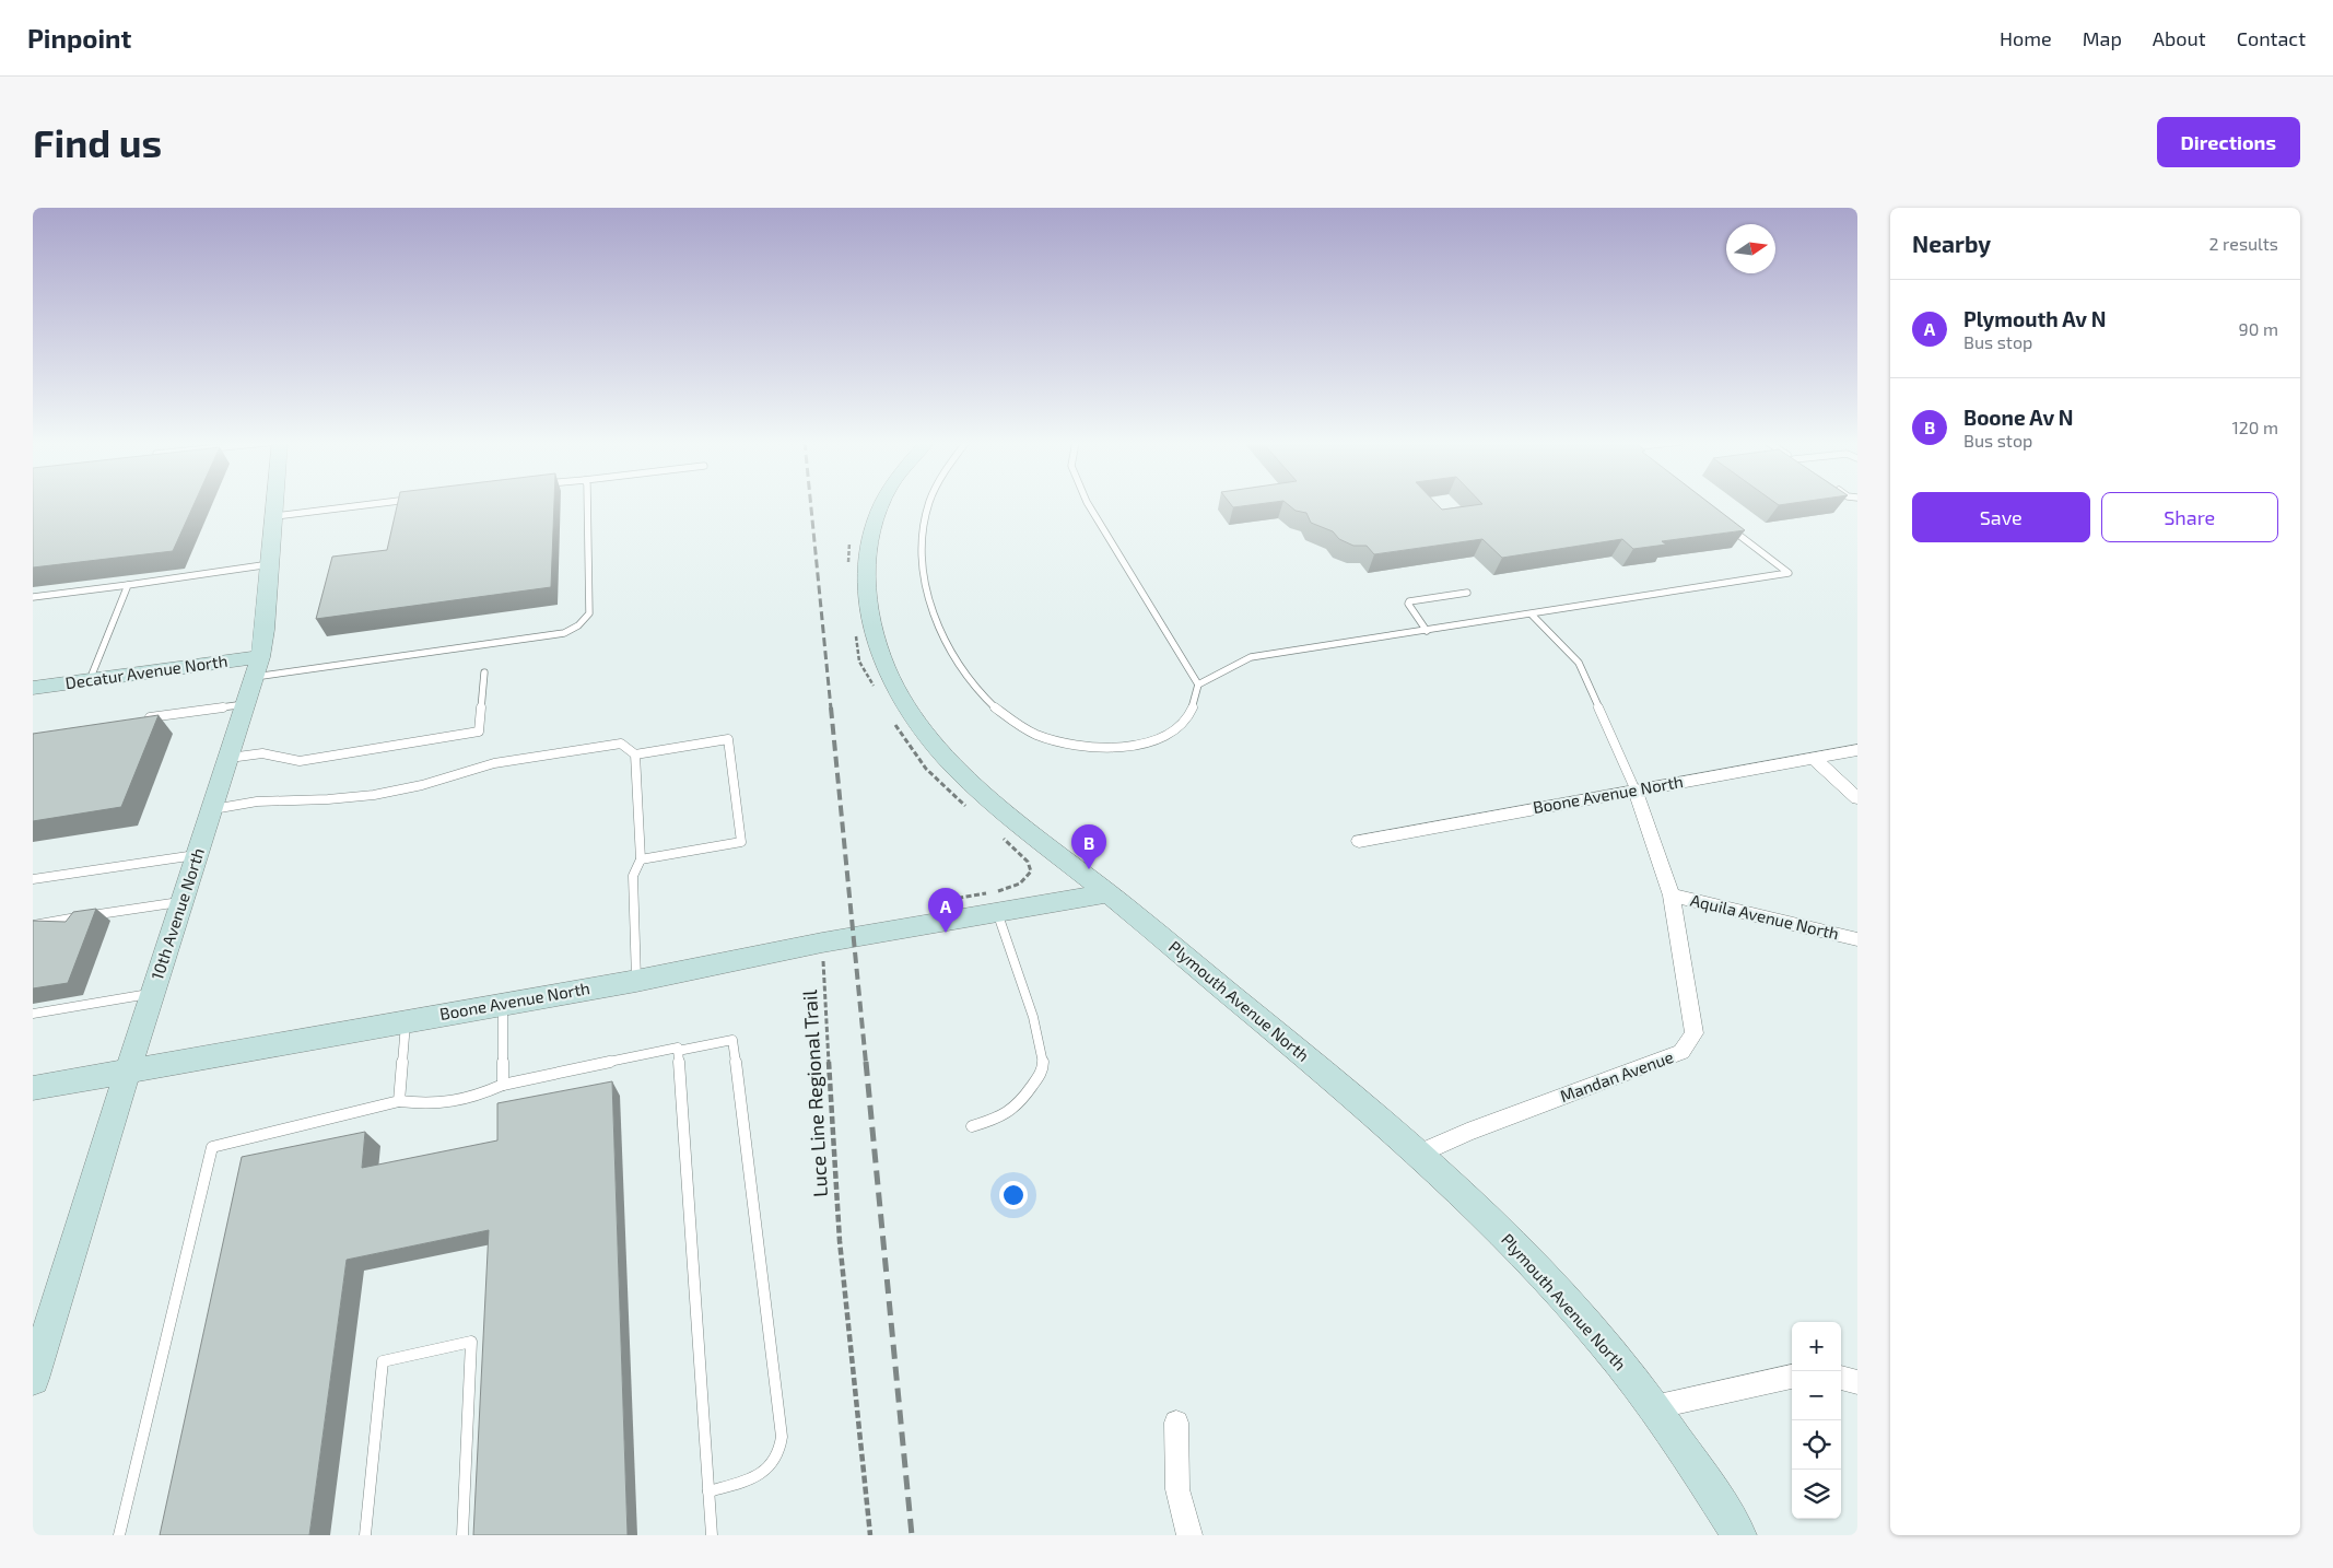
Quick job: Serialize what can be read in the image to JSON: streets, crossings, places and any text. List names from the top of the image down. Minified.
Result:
{"streets":{"street":["Decatur Avenue North","Boone Avenue North","10th Avenue North","Aquila Avenue North","Plymouth Avenue North","Mandan Avenue"],"path":["Luce Line Regional Trail"]},"crossings":[["Decatur Avenue North","10th Avenue North"],["Boone Avenue North","10th Avenue North"],["Boone Avenue North","Plymouth Avenue North"],["Boone Avenue North","Mandan Avenue"],["Boone Avenue North","Luce Line Regional Trail"],["Aquila Avenue North","Mandan Avenue"],["Plymouth Avenue North","Mandan Avenue"]],"north":"right","page":{"header":"Pinpoint","nav":["Home","Map","About","Contact"],"buttons":["Directions",["Save","Share"]],"title":"Find us","heading":["Nearby","2 results"],"list":[{"mark":"A","name":"Plymouth Av N","note":"Bus stop","value":"90 m"},{"mark":"B","name":"Boone Av N","note":"Bus stop","value":"120 m"}],"pins":["B","A"],"map_buttons":["+","−"]}}
